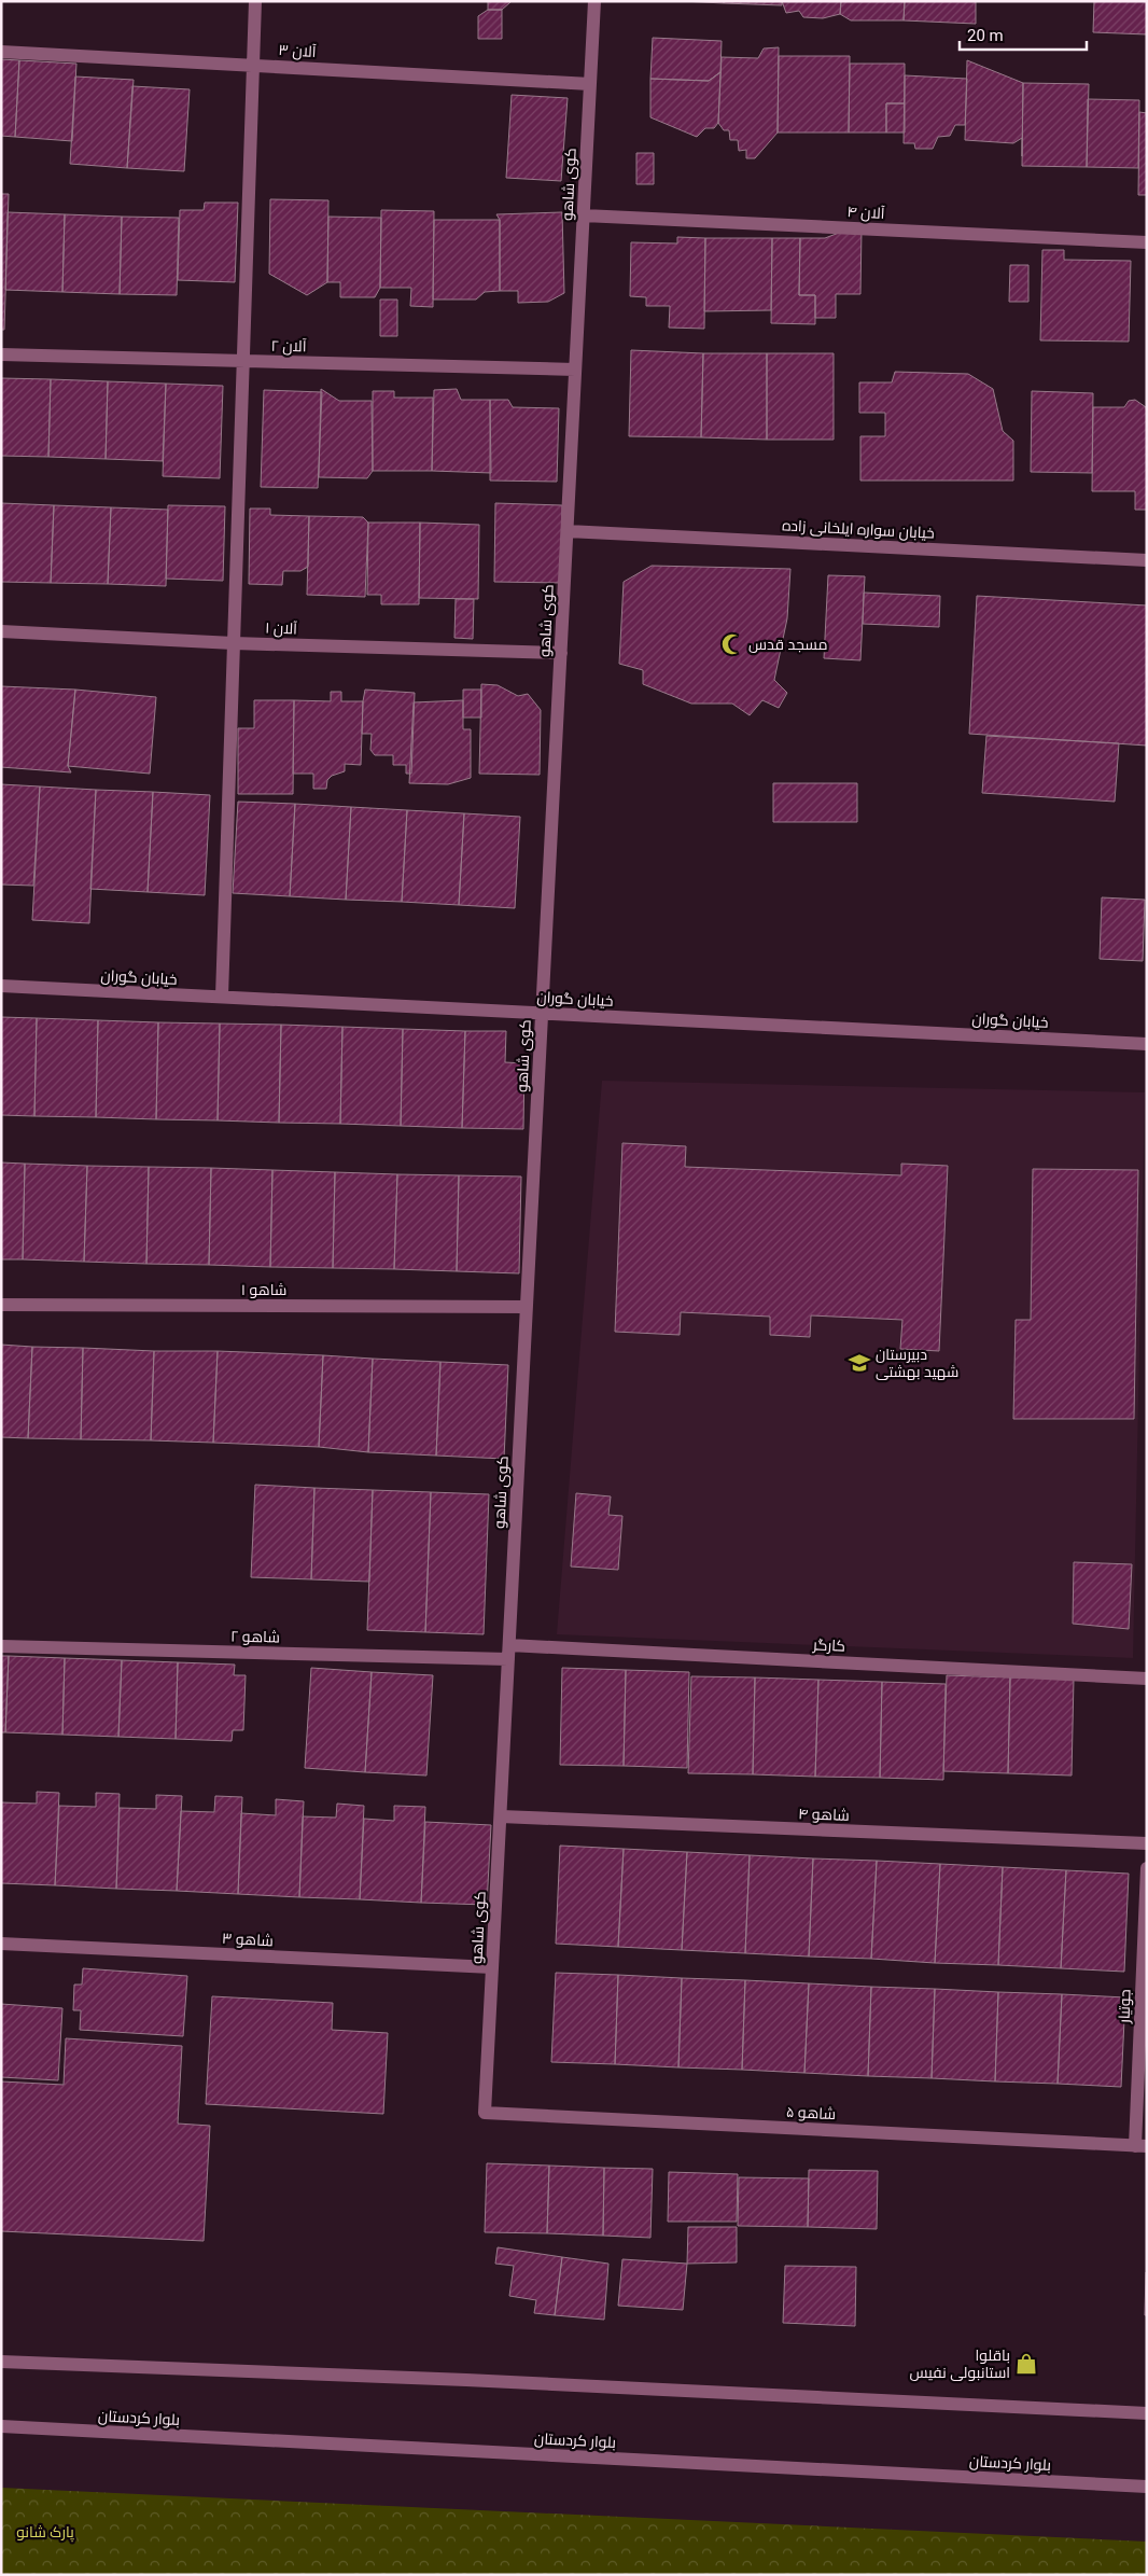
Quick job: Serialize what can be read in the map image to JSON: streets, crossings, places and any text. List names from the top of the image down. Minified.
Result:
{"streets":{"street":["آلان ۳","کوی شاهو","آلان ۴","آلان ۲","خیابان سواره ایلخانی زاده","آلان ۱","خیابان گوران","شاهو ۱","شاهو ۲","کارگر","شاهو ۴","شاهو ۳","جوتیار","شاهو ۵","بلوار کردستان"]},"crossings":[["آلان ۳","کوی شاهو"],["کوی شاهو","آلان ۴"],["کوی شاهو","آلان ۲"],["کوی شاهو","خیابان سواره ایلخانی زاده"],["کوی شاهو","آلان ۱"],["کوی شاهو","خیابان گوران"],["کوی شاهو","شاهو ۱"],["کوی شاهو","شاهو ۲"],["کوی شاهو","کارگر"],["کوی شاهو","شاهو ۴"],["کوی شاهو","شاهو ۳"],["کوی شاهو","شاهو ۵"],["شاهو ۲","کارگر"],["جوتیار","شاهو ۵"]],"parks":["پارک شانو"],"places":{"mosque":["مسجد قدس"],"school or university":["دبیرستان شهید بهشتی"],"shop":["باقلوا استانبولی نفیس"]},"scale_bar":"20 m"}
